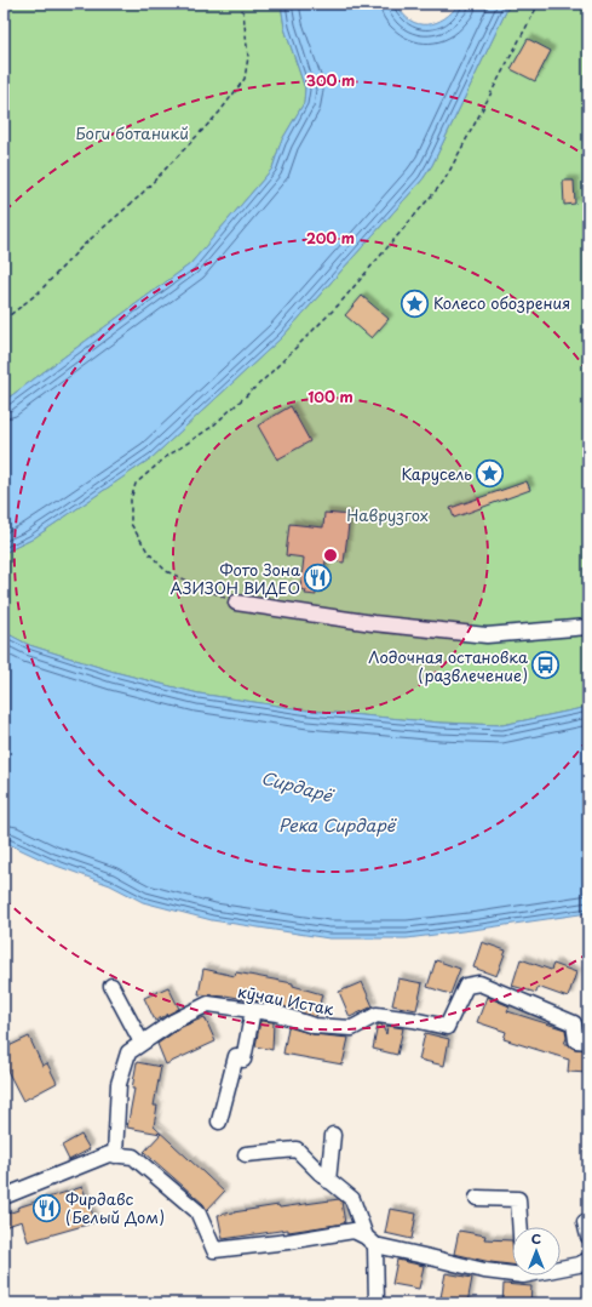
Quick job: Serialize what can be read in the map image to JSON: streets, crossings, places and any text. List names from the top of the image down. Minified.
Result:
{"streets":{"street":["кӯчаи Истак"]},"water":["Сирдарё","Река Сирдарё"],"parks":["Боги ботаникй","Наврузгох"],"places":{"place":["Колесо обозрения","Карусель"],"restaurant":["Фото Зона АЗИЗОН ВИДЕО","Фирдавс (Белый Дом)"],"bus stop":["Лодочная остановка (развлечение)"]},"north":"top","rings":["300 m","200 m","100 m"]}
